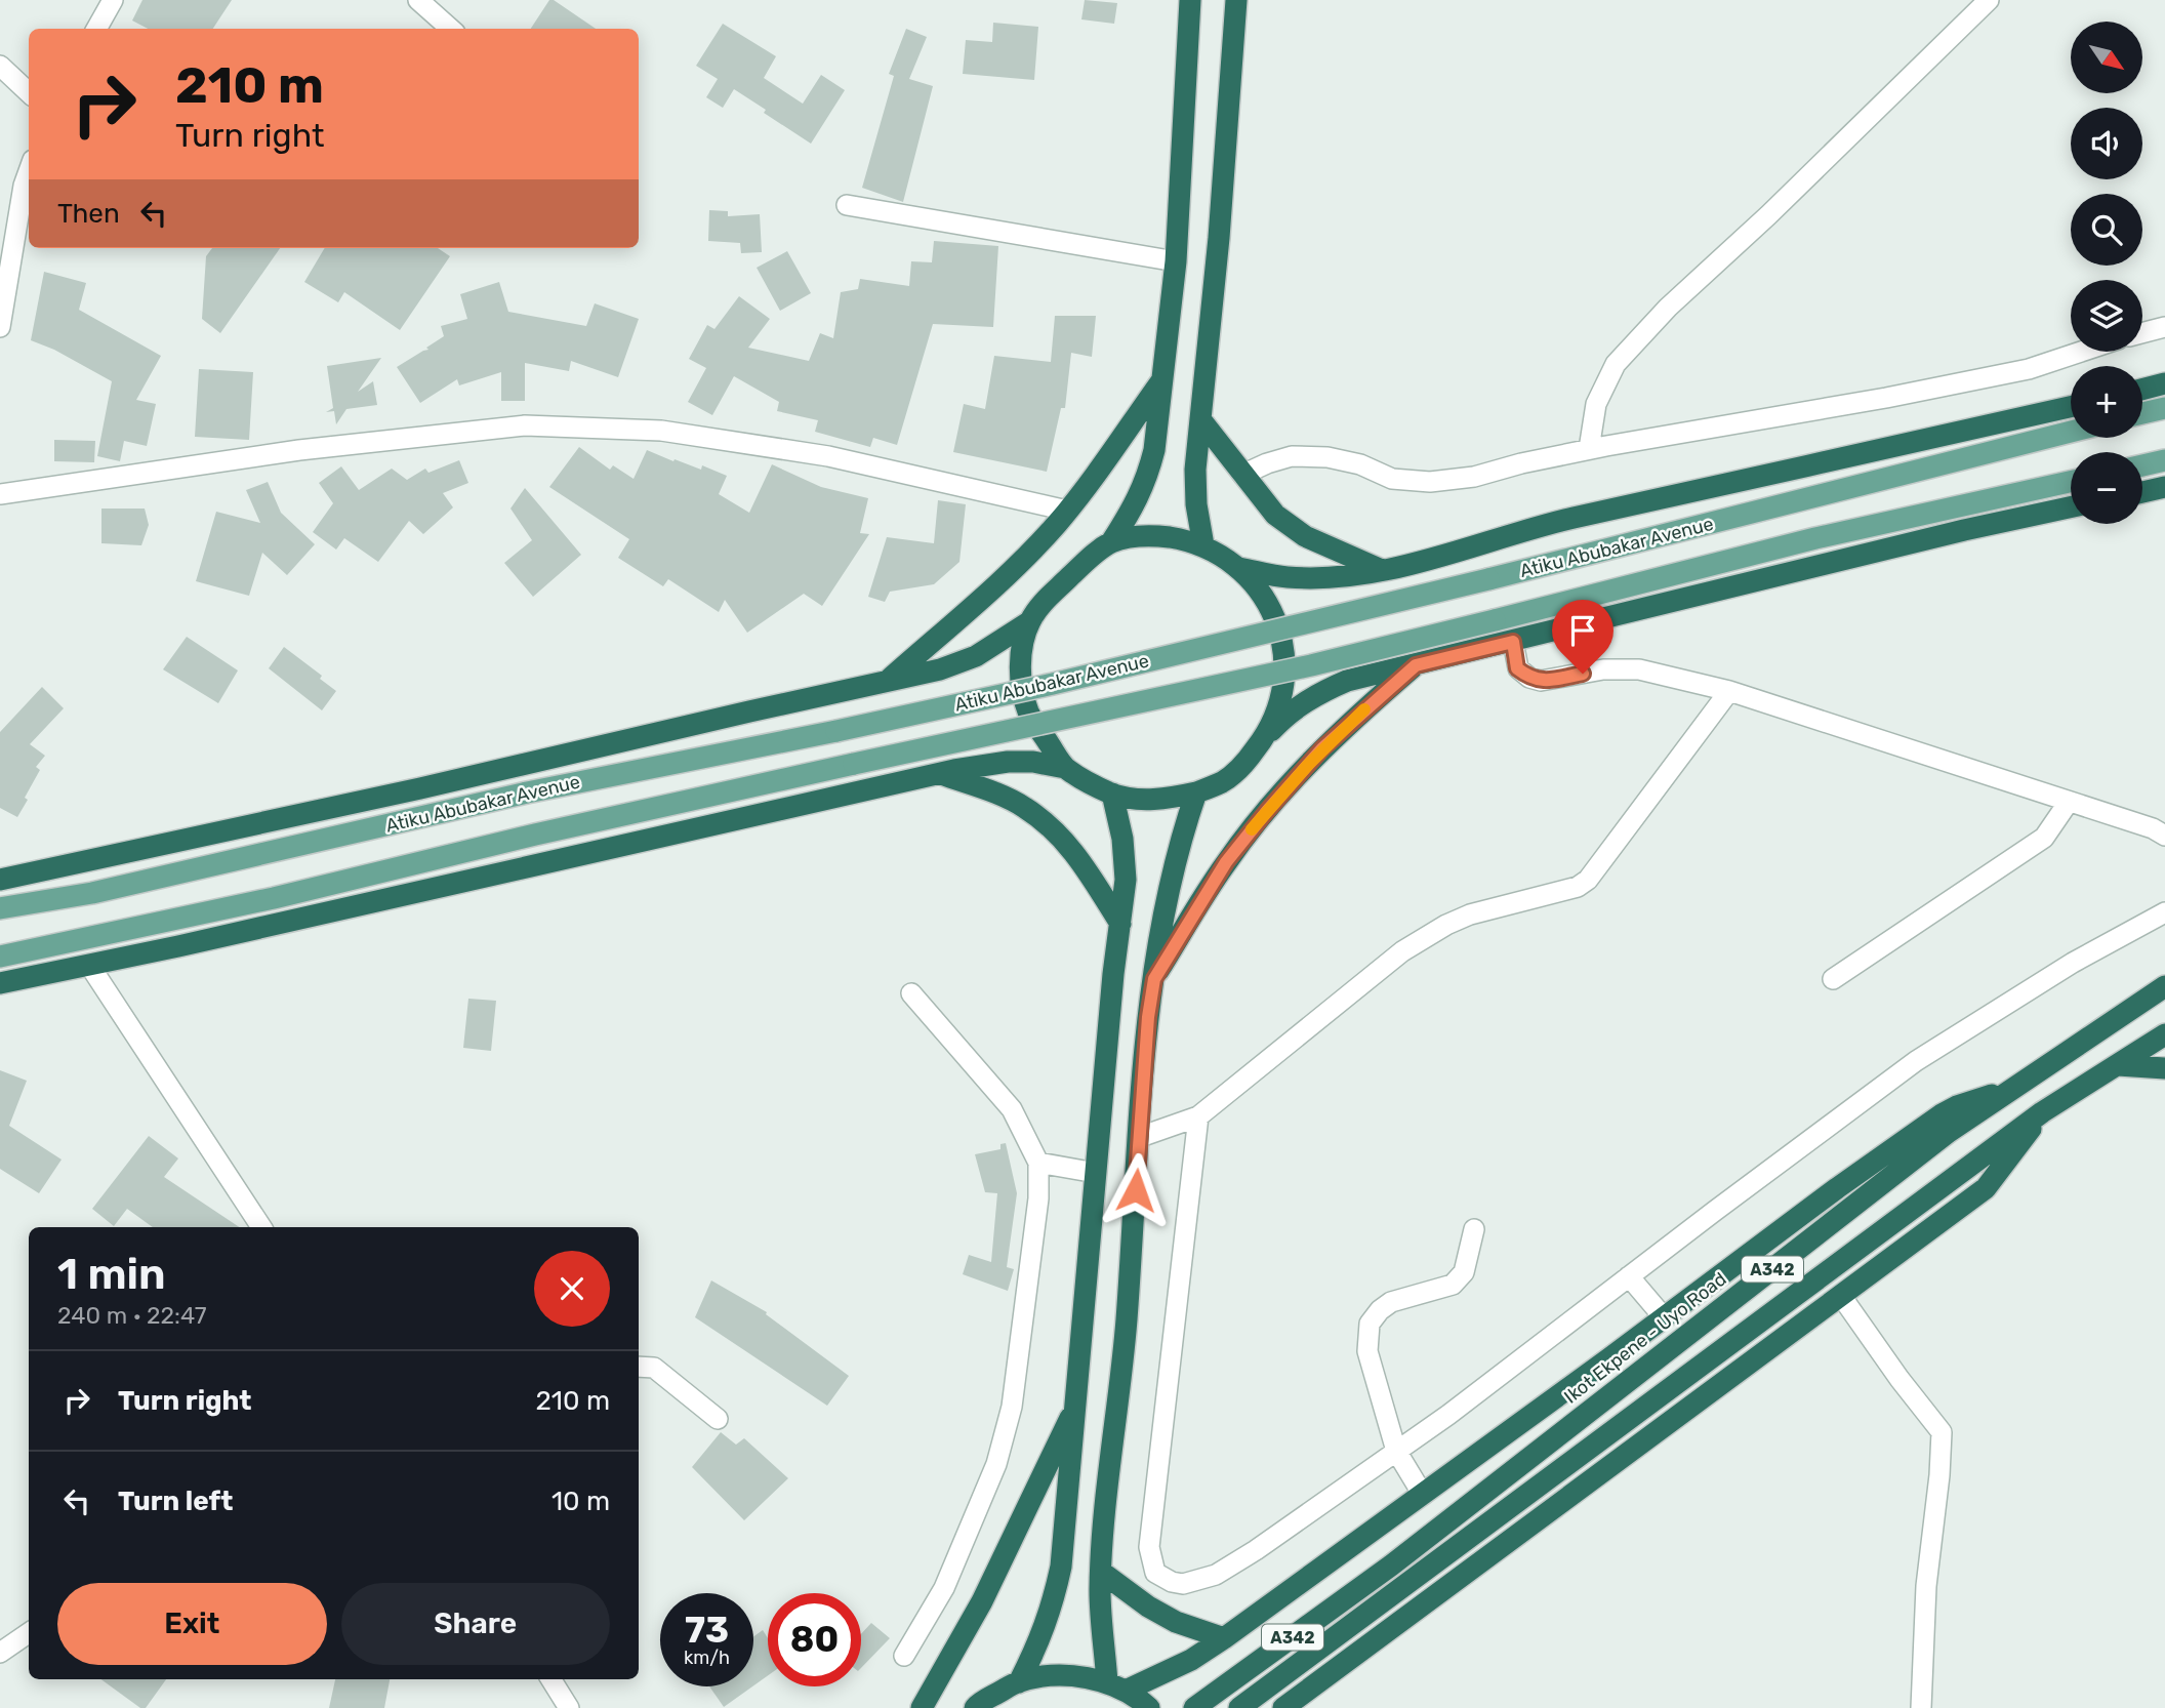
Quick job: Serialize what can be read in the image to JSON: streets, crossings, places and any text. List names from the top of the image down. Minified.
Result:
{"streets":{"highway":["A342","Ikot Ekpene - Uyo Road"],"main road":["Atiku Abubakar Avenue"]},"north":"bottom right","page":{"map_buttons":["+","−"],"turn":["210 m","Turn right"],"then":"Then","heading":["1 min","240 m · 22:47"],"list":[{"name":"Turn right","value":"210 m"},{"name":"Turn left","value":"10 m"}],"buttons":["Exit","Share"],"speed":"73 km/h","limit":"80"}}
